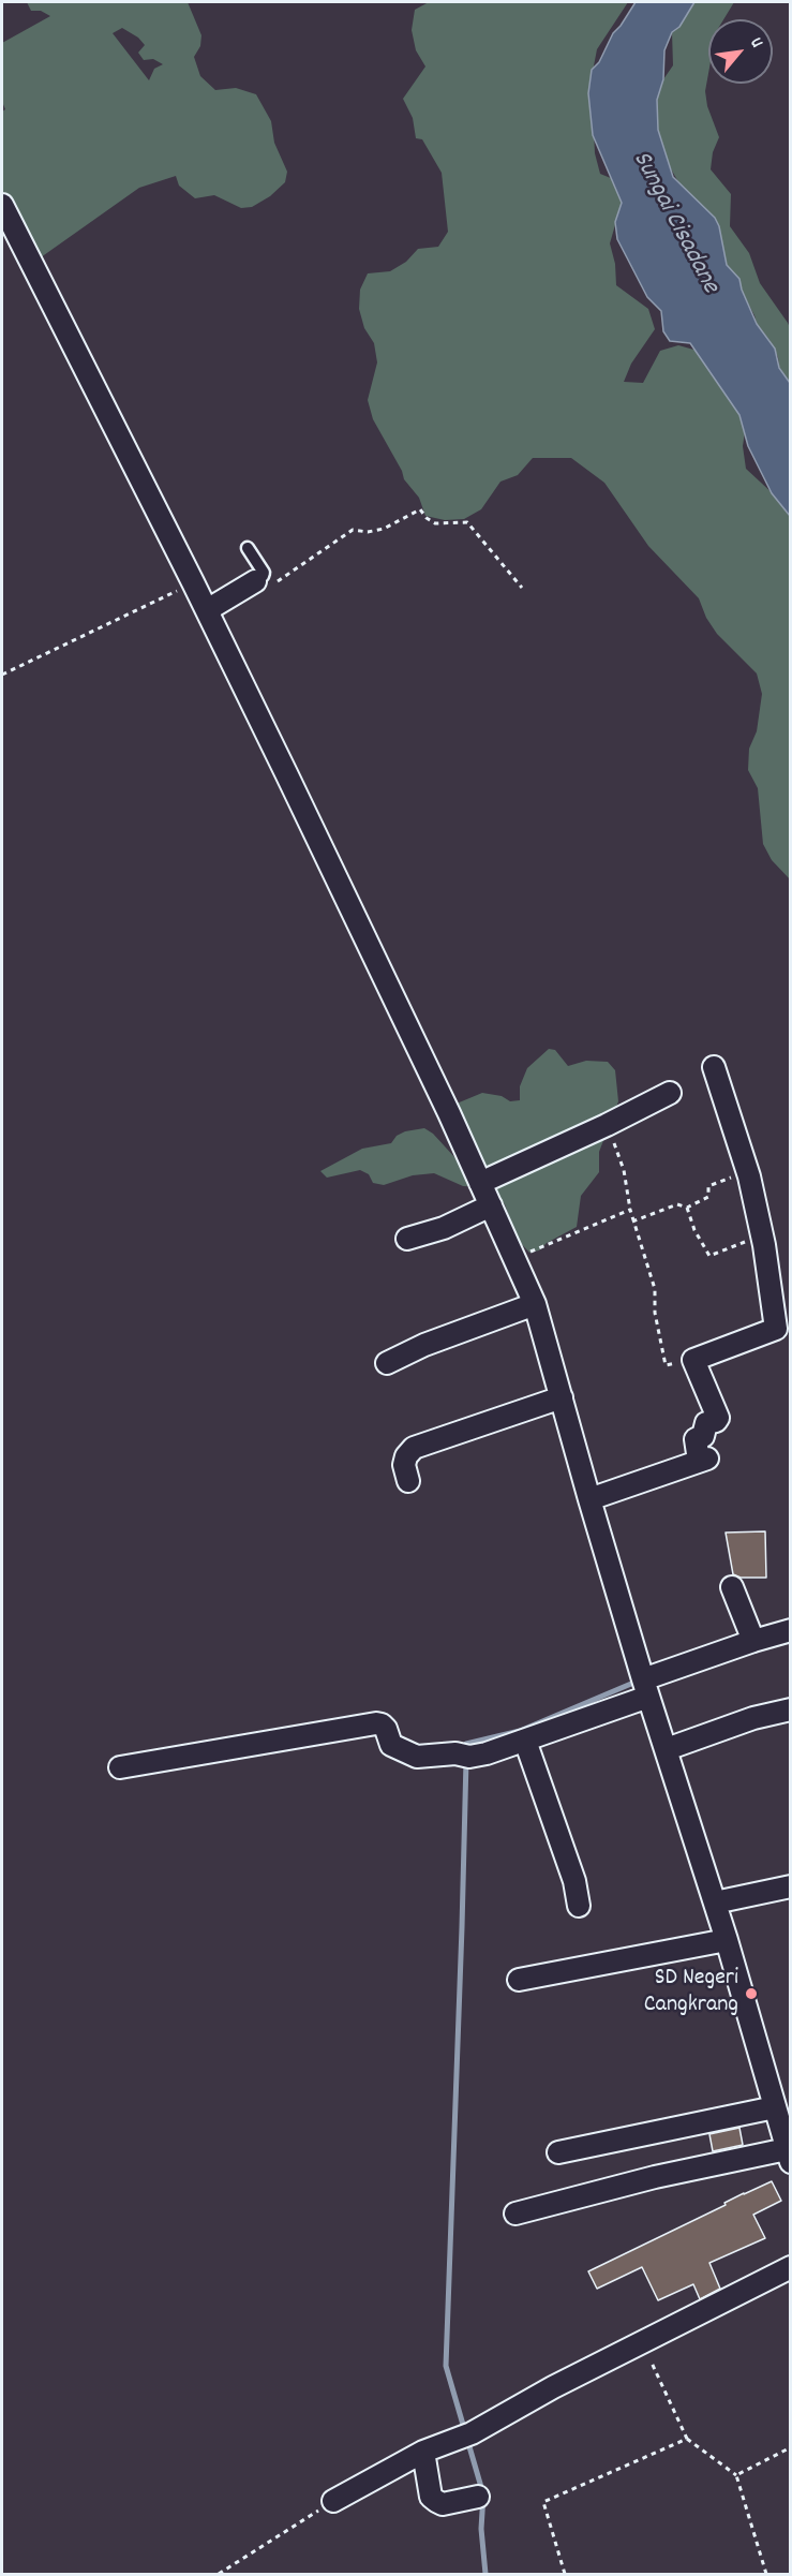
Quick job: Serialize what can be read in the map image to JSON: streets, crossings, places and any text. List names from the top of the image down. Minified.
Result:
{"water":["Sungai Cisadane"],"places":["SD Negeri Cangkrang"],"north":"top right"}
